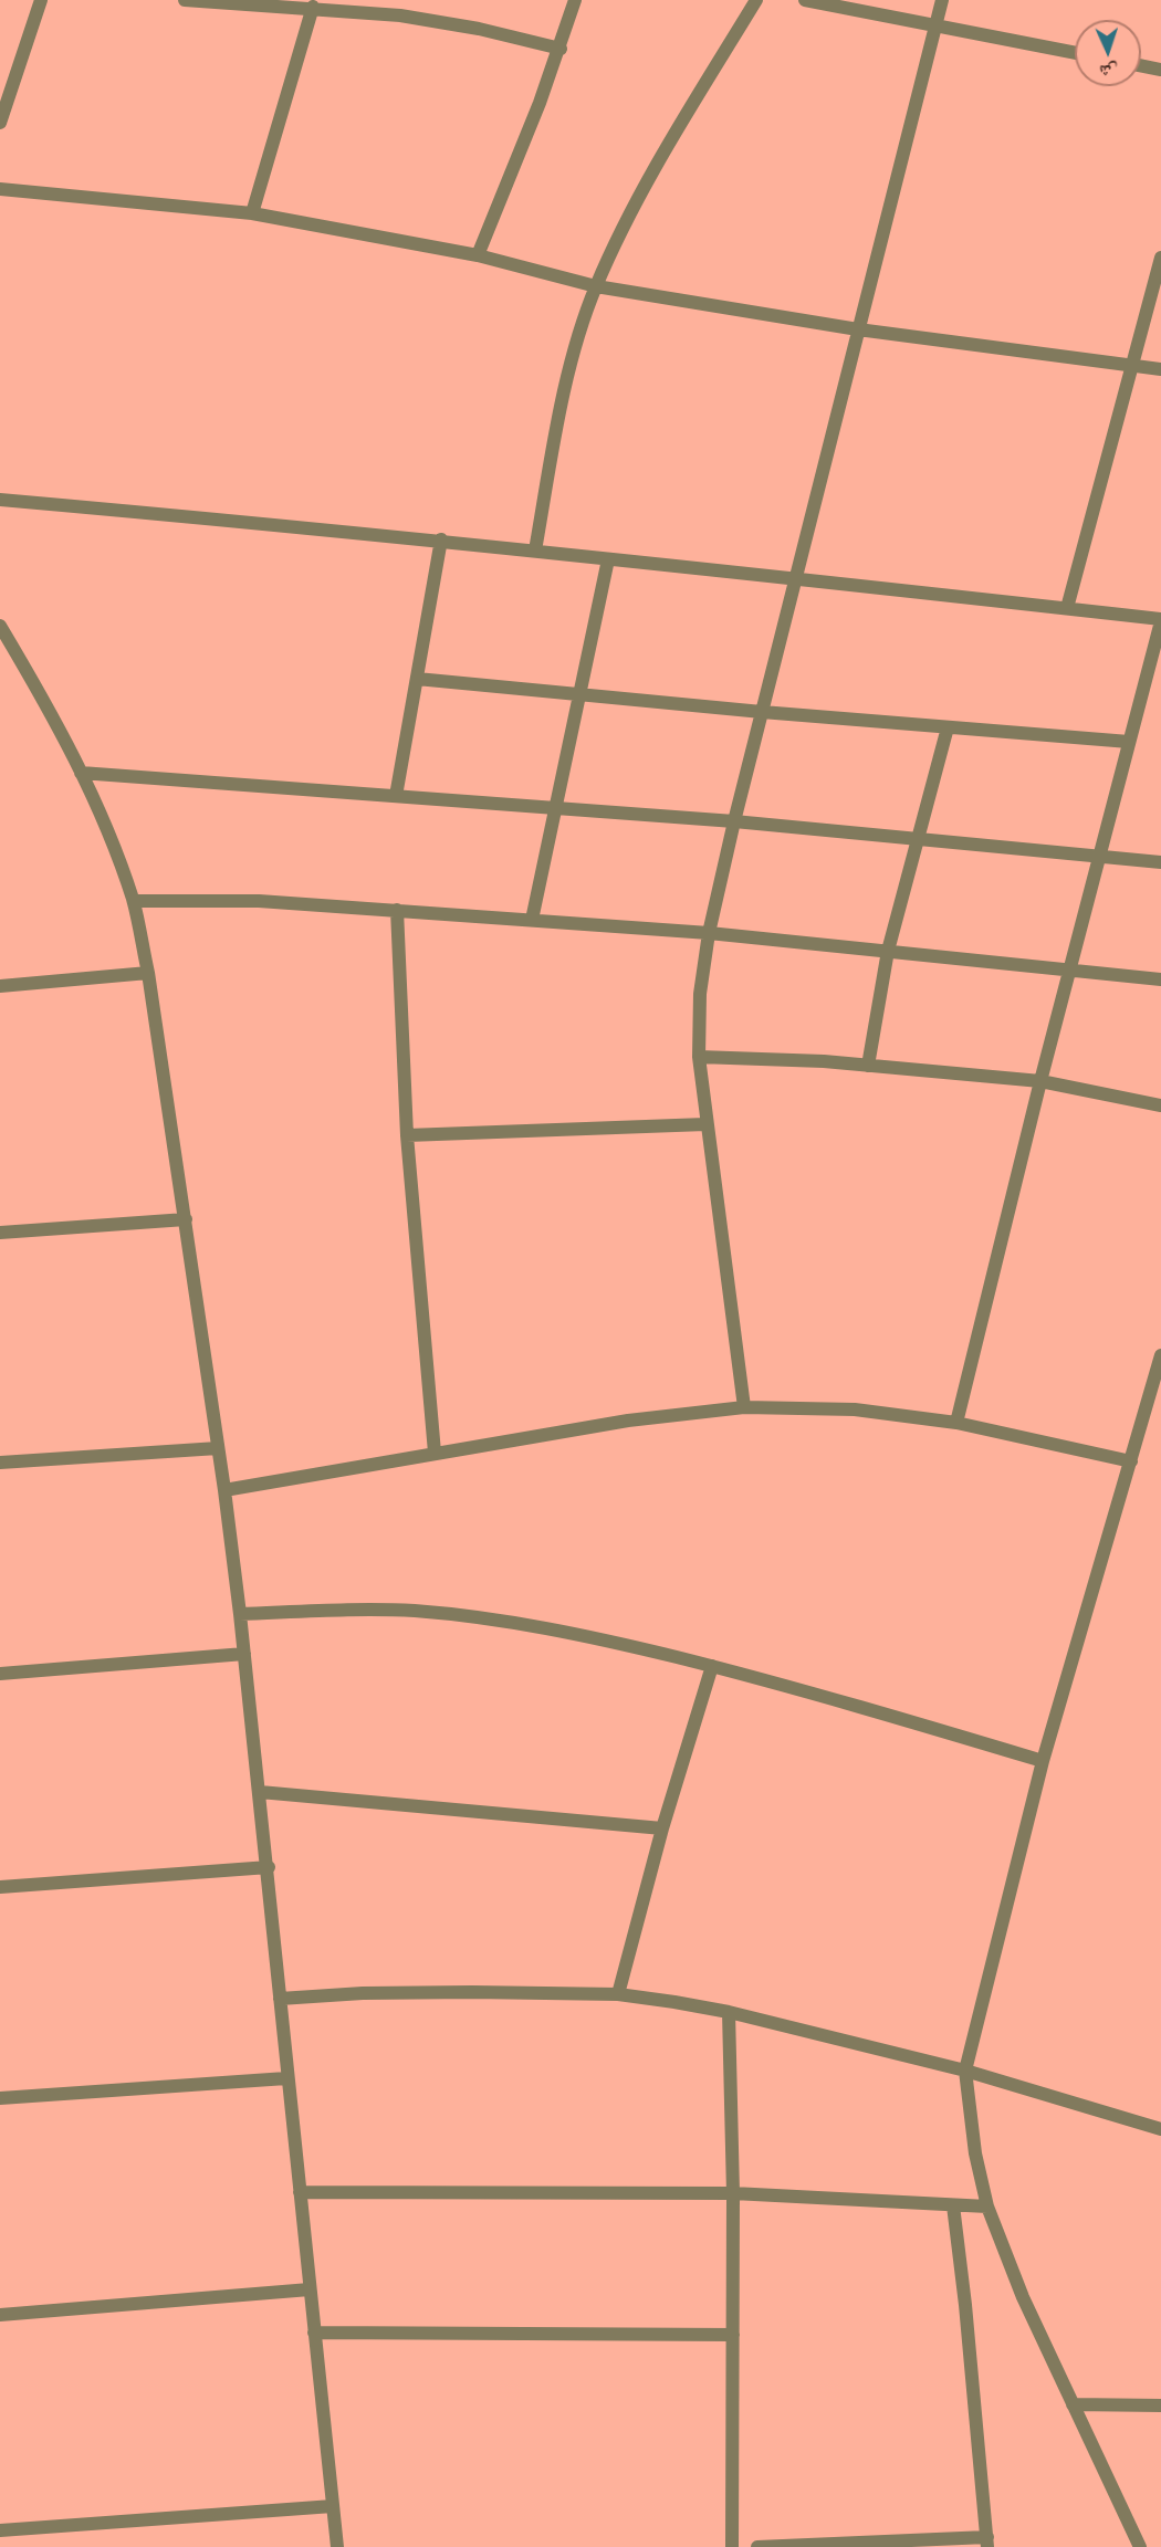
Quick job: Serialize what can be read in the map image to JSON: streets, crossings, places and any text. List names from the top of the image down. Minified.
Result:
{"north":"bottom"}
